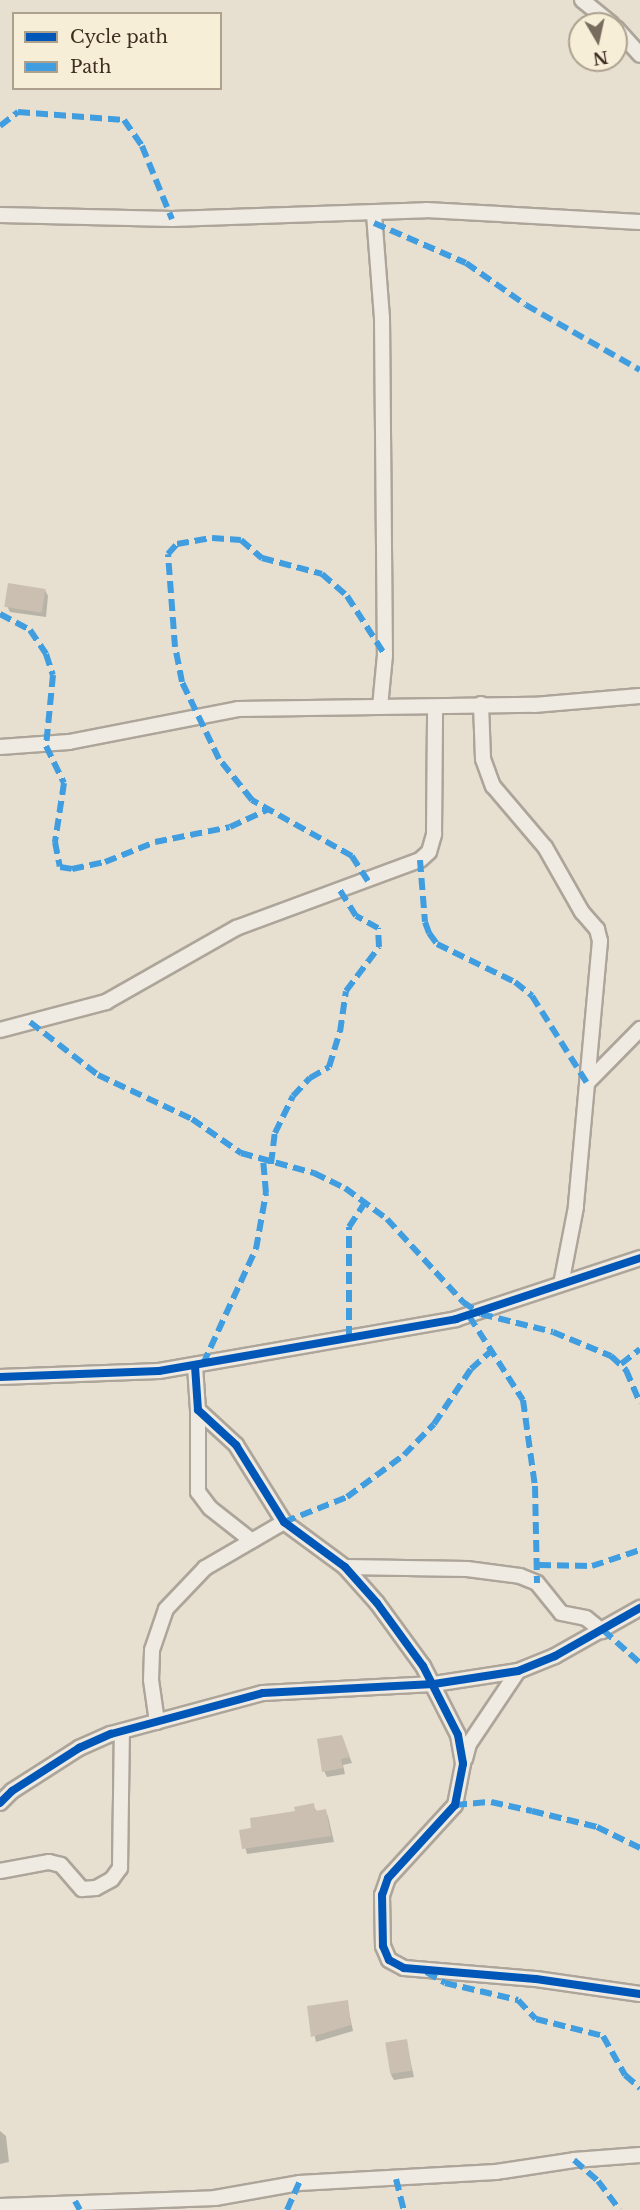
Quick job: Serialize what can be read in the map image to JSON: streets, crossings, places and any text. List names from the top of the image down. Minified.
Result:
{"legend":["Cycle path","Path"],"north":"bottom"}
